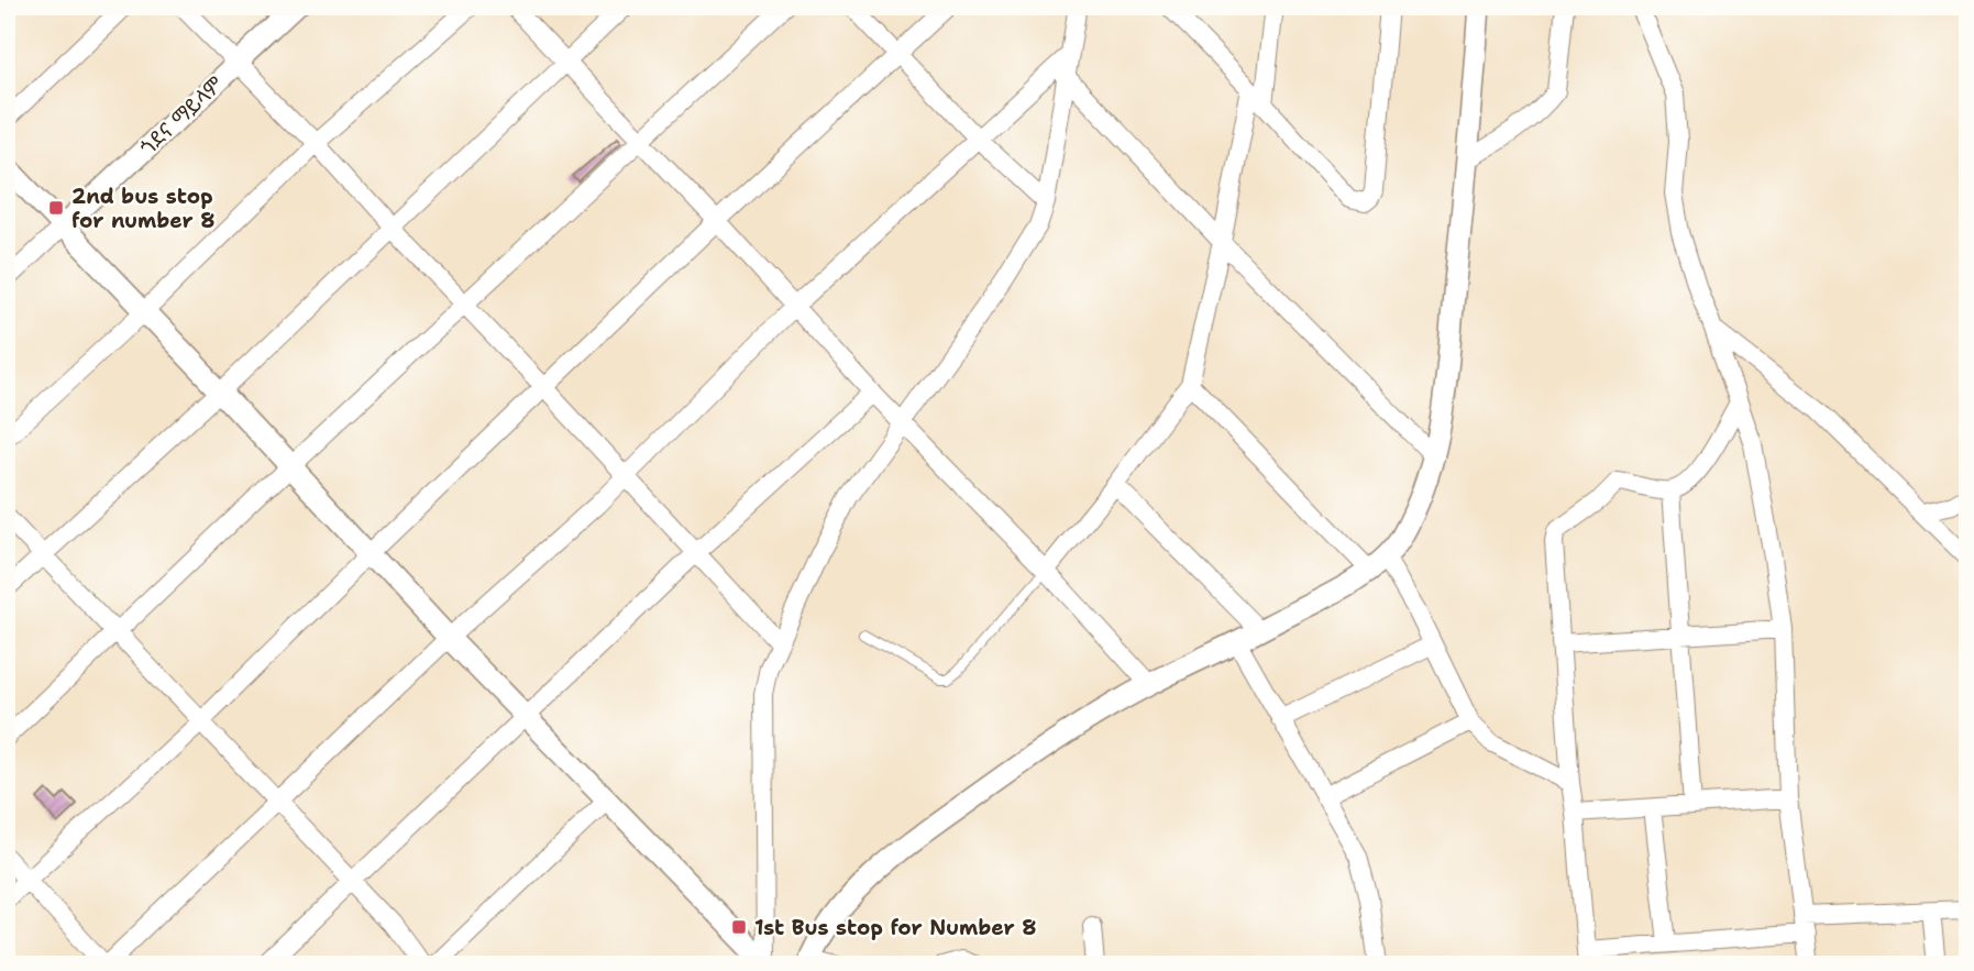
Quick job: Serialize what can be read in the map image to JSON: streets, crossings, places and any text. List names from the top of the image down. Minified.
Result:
{"streets":{"street":["ጎደና ማይላም"]},"places":{"transit":["2nd bus stop for number 8","1st Bus stop for Number 8"]}}
